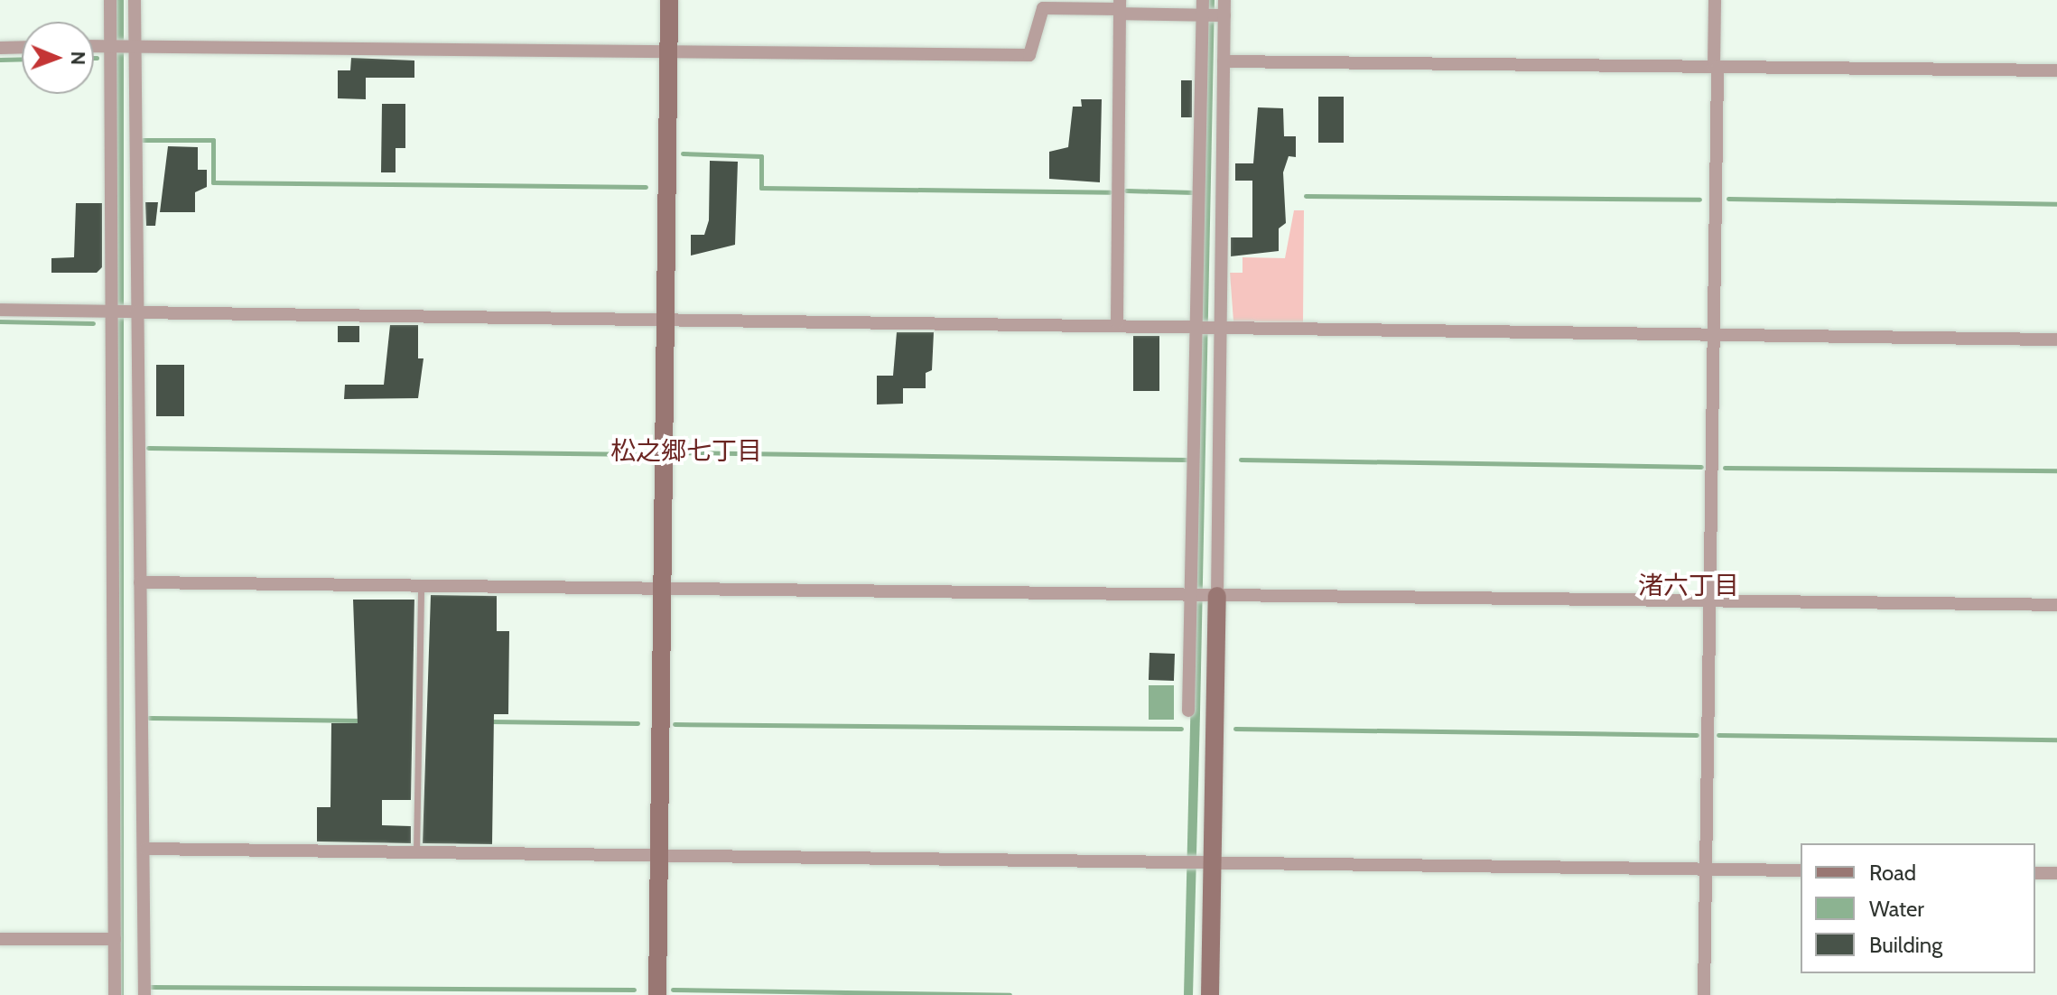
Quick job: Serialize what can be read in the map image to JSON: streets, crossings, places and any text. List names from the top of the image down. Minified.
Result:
{"districts":["松之郷七丁目","渚六丁目"],"legend":["Road","Water","Building"],"north":"right"}
